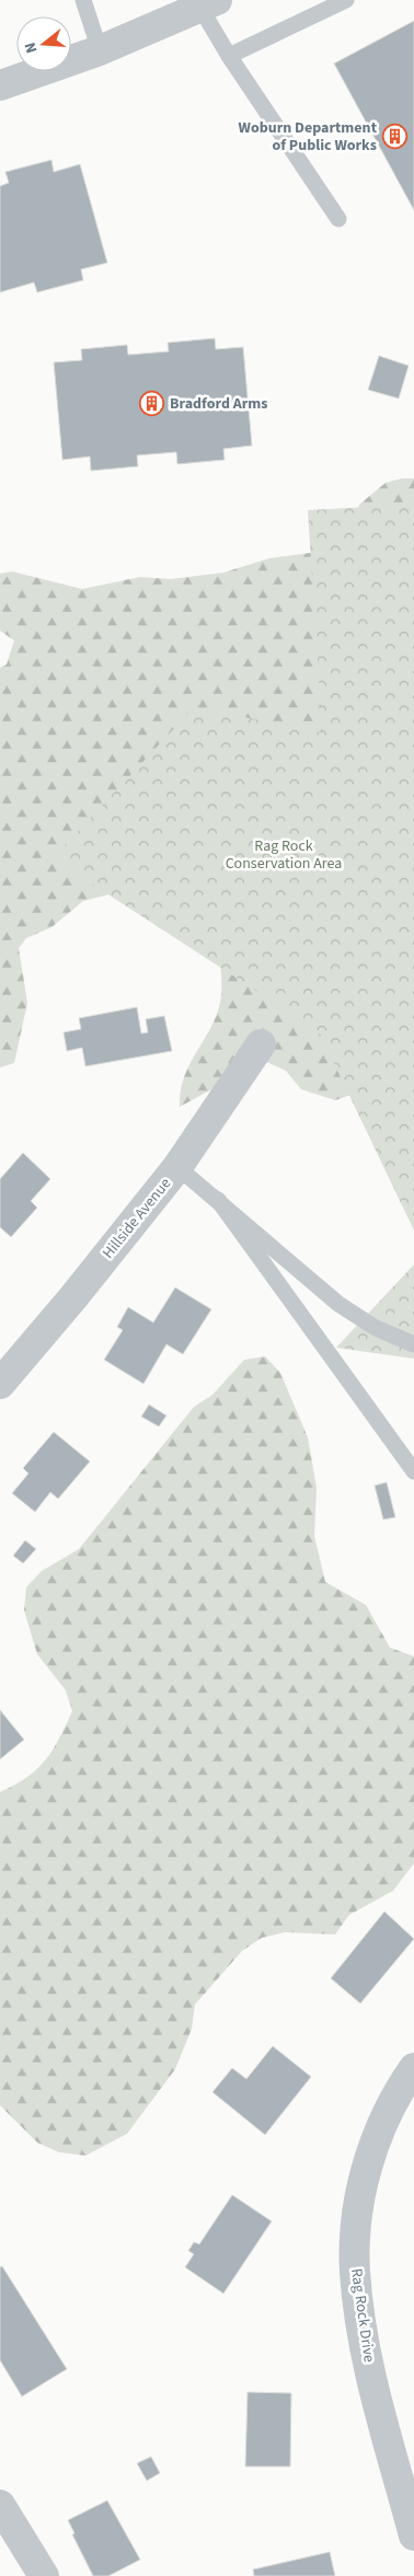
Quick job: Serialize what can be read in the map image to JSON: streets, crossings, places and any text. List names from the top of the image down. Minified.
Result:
{"streets":{"street":["Hillside Avenue","Rag Rock Drive"]},"parks":["Rag Rock Conservation Area"],"places":{"building":["Woburn Department of Public Works","Bradford Arms"]},"north":"left"}
